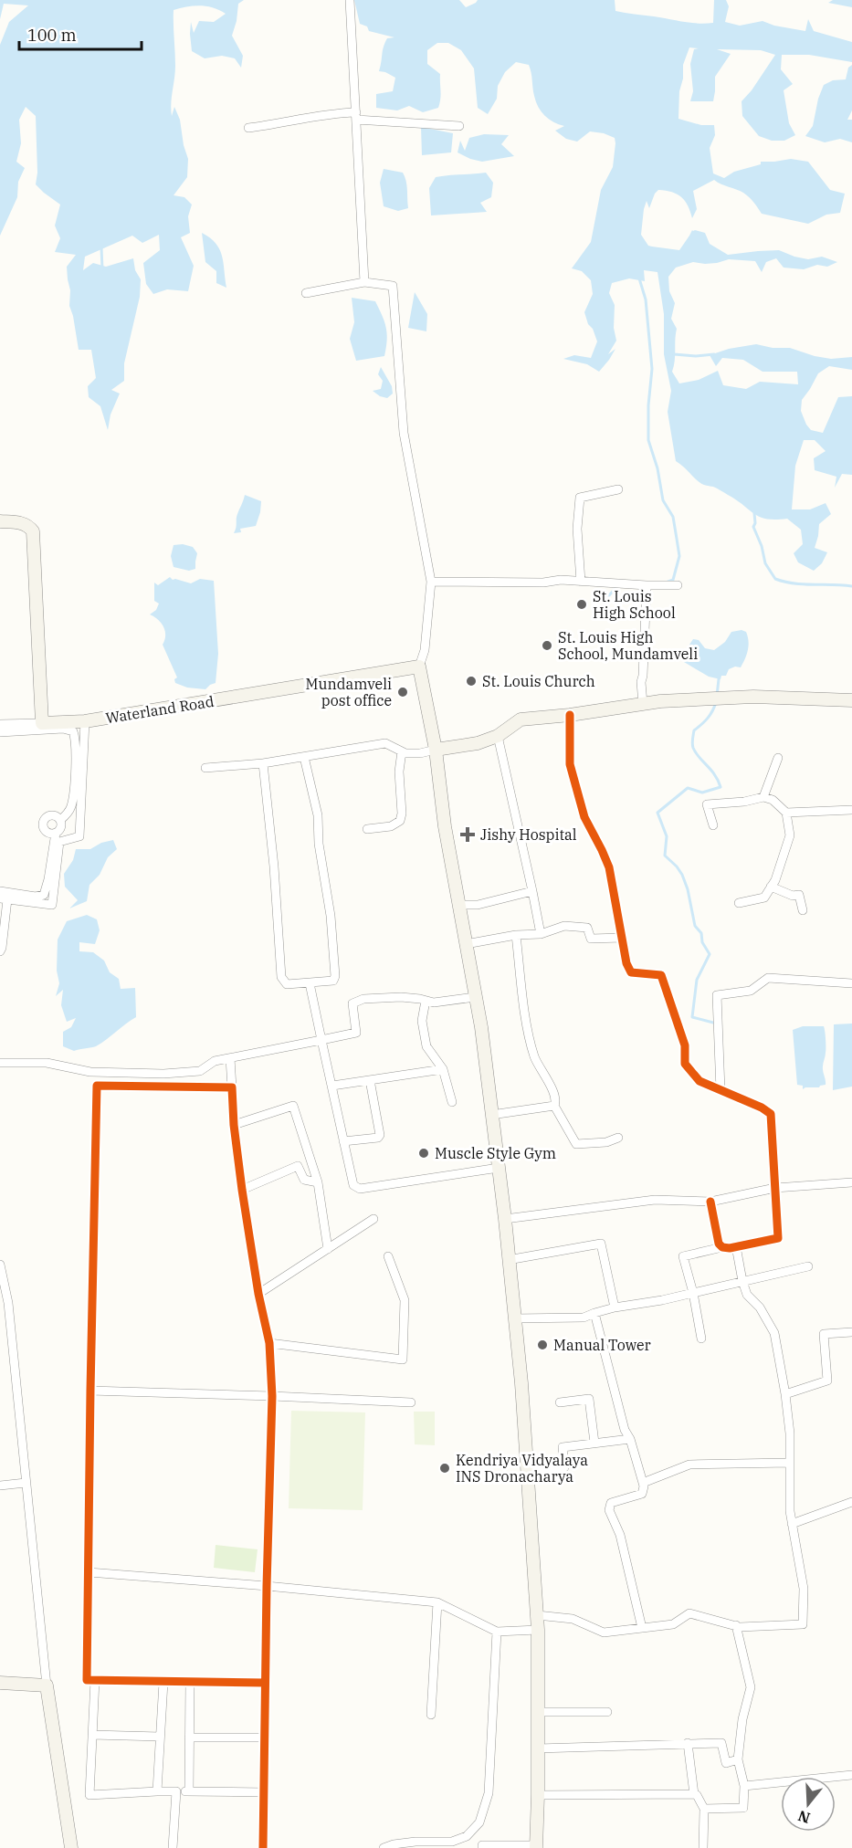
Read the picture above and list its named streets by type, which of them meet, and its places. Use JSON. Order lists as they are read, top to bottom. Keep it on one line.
{"streets":{"main road":["Waterland Road"]},"places":{"other":["St. Louis High School","St. Louis High School, Mundamveli","St. Louis Church","Mundamveli post office","Muscle Style Gym","Manual Tower","Kendriya Vidyalaya INS Dronacharya"],"health":["Jishy Hospital"]},"scale_bar":"100 m","north":"bottom"}
